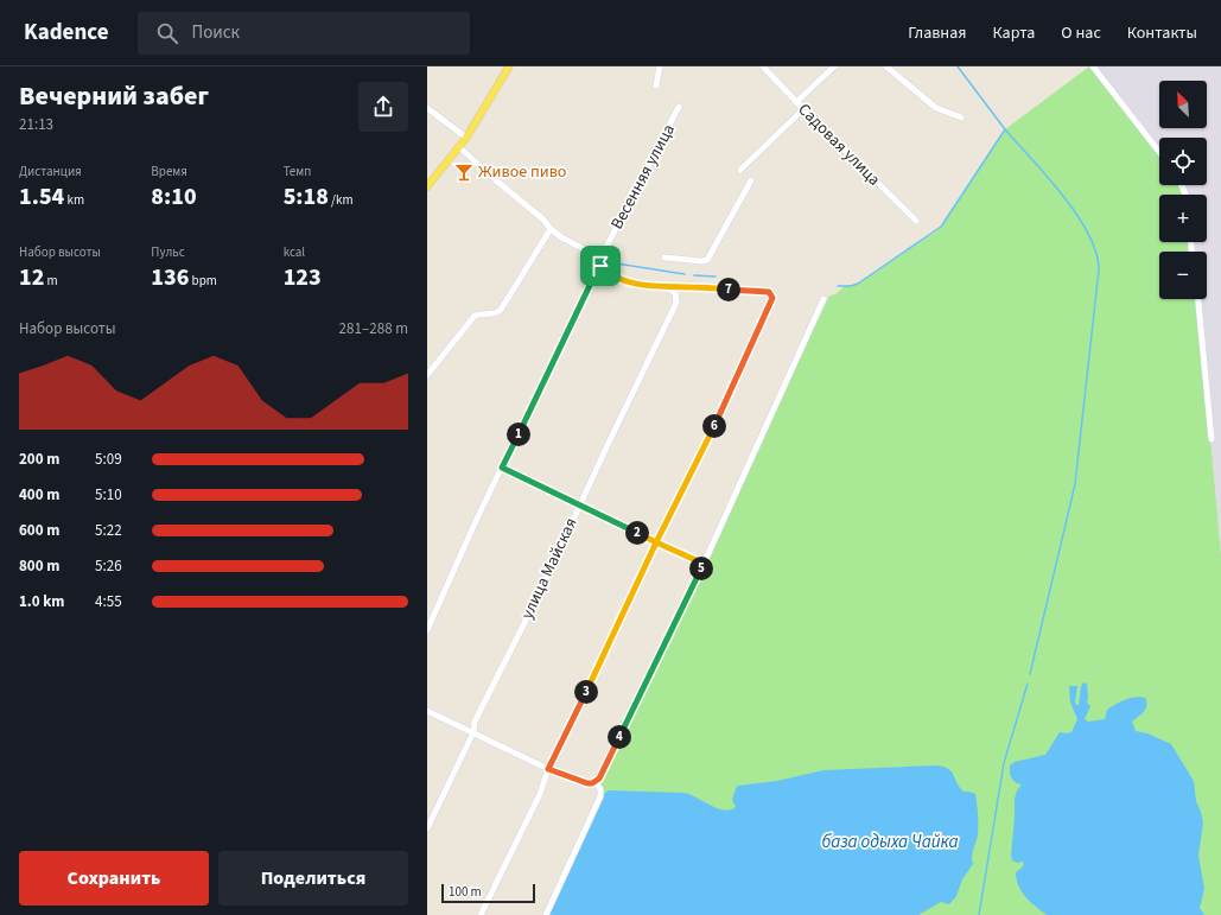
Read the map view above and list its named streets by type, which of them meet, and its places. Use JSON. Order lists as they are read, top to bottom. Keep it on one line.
{"streets":{"street":["Садовая улица","Весенняя улица","улица Майская"]},"water":["база одыха Чайка"],"places":{"bar":["Живое пиво"]},"scale_bar":"100 m","north":"top left","page":{"header":"Kadence","search":"Поиск","nav":["Главная","Карта","О нас","Контакты"],"heading":["Вечерний забег","21:13"],"map_buttons":["+","−"],"stats":[["Дистанция","1.54 km"],["Время","8:10"],["Темп","5:18 /km"],["Набор высоты","12 m"],["Пульс","136 bpm"],["kcal","123"]],"pins":["7","6","1","2","5","3","4"],"chart":["Набор высоты","281–288 m"],"list":[{"name":"200 m","note":"5:09"},{"name":"400 m","note":"5:10"},{"name":"600 m","note":"5:22"},{"name":"800 m","note":"5:26"},{"name":"1.0 km","note":"4:55"}],"buttons":["Сохранить","Поделиться"],"scale":"100 m"}}
